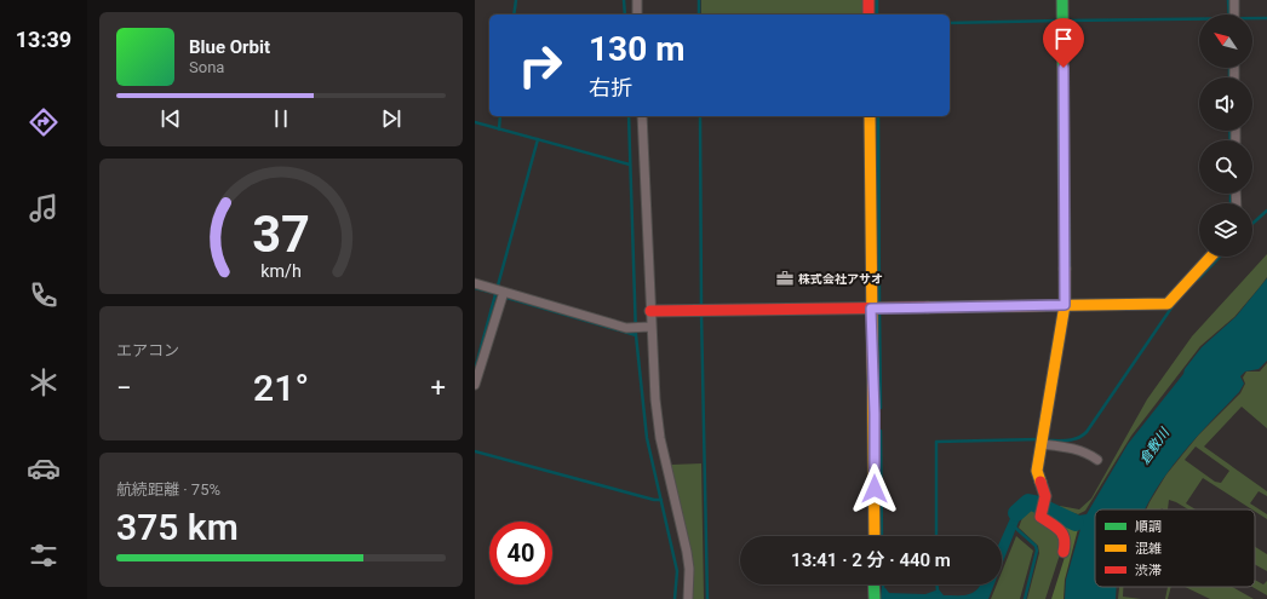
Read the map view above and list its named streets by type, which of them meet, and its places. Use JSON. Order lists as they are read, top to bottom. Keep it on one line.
{"water":["倉敷川"],"places":{"office":["株式会社アサオ"]},"legend":["順調","混雑","渋滞"],"north":"top left","page":{"tabs":"13:39","turn":["130 m","右折"],"song":["Blue Orbit","Sona"],"tile":["エアコン",["航続距離 · 75%","375 km"]],"heat":["−","21°","+"],"limit":"40","trip":"13:41 · 2 分 · 440 m","gauge":["37","km/h"]}}
